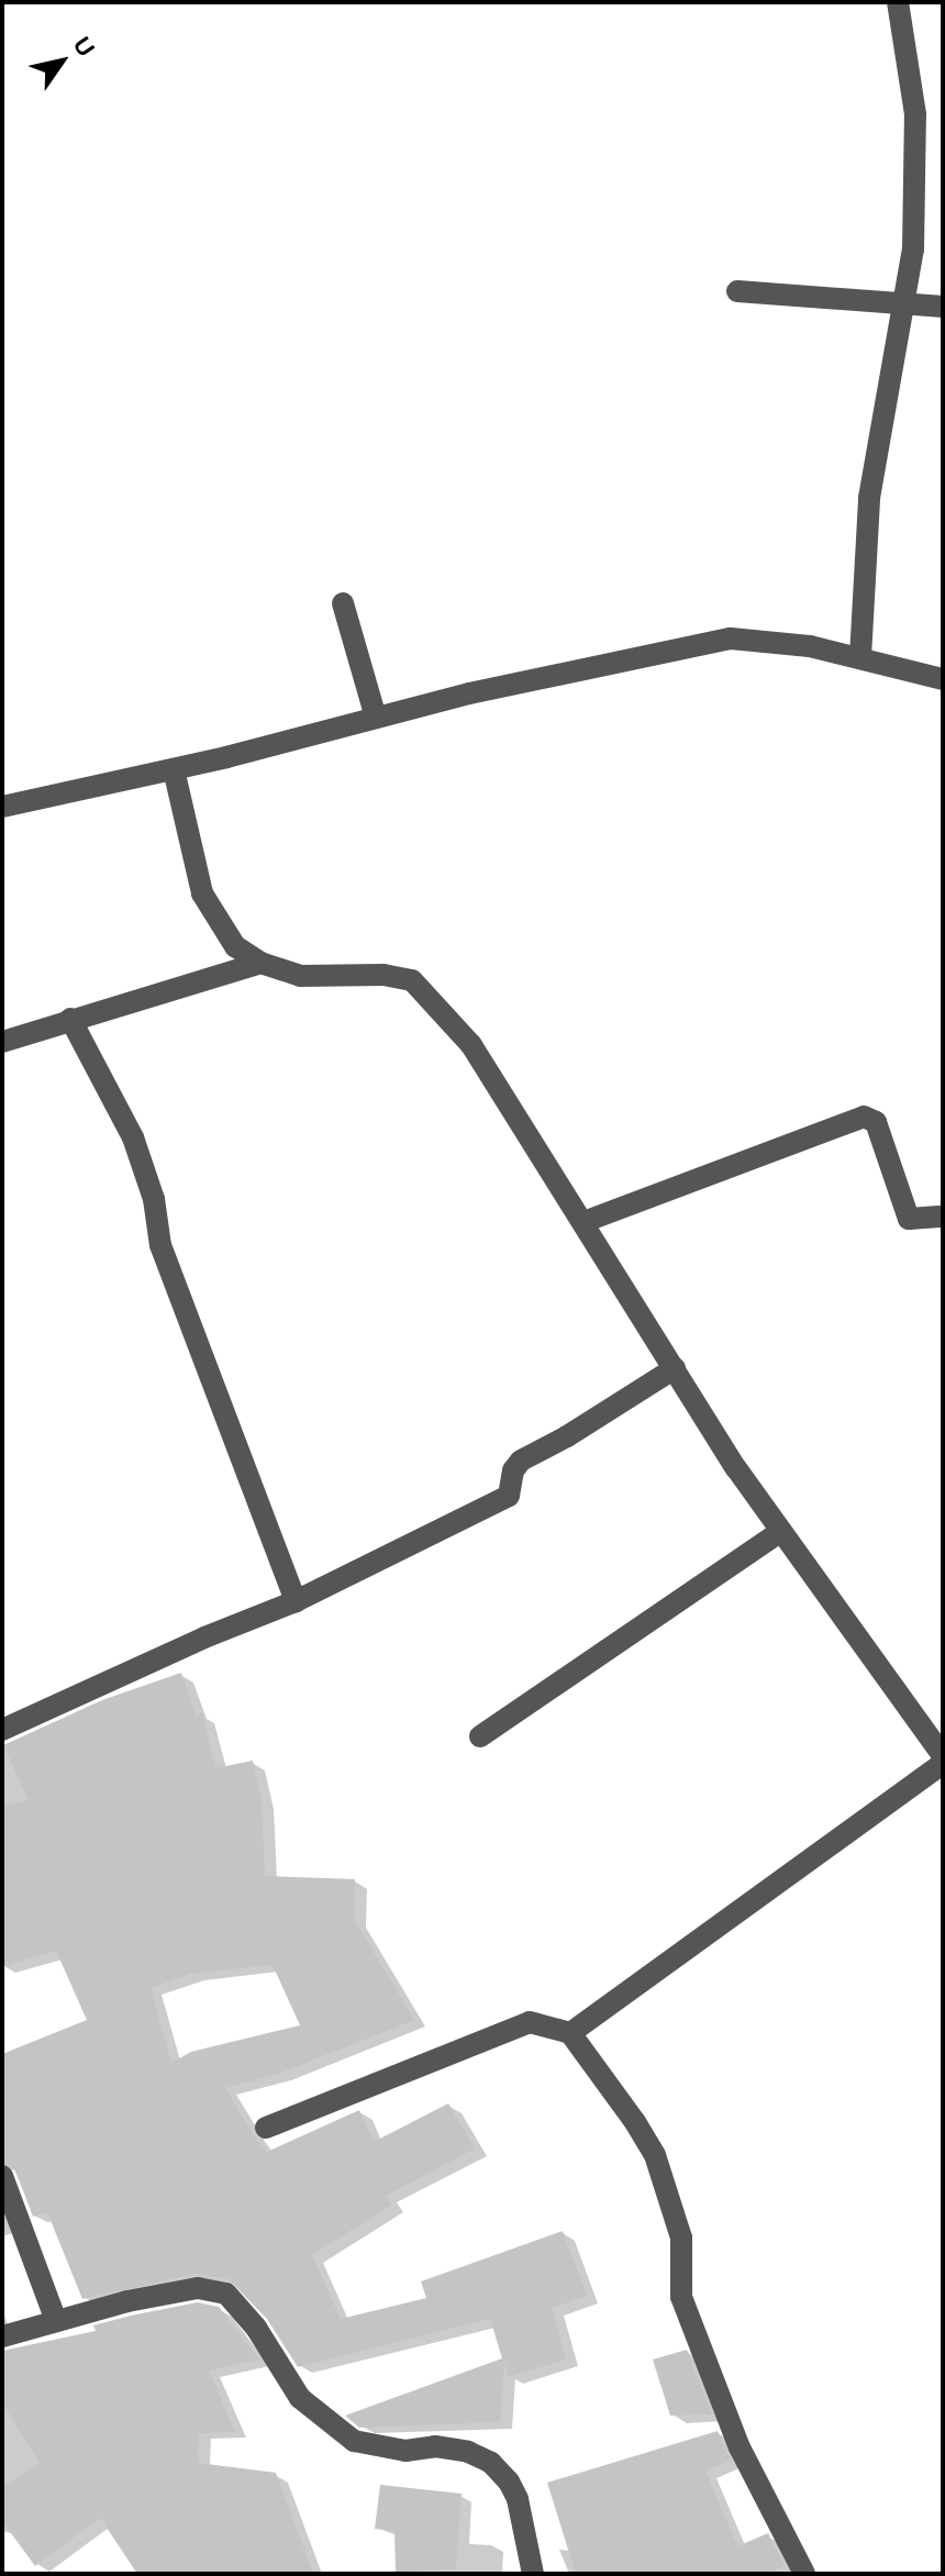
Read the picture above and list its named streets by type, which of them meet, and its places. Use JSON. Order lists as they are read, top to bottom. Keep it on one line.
{"north":"top right"}
